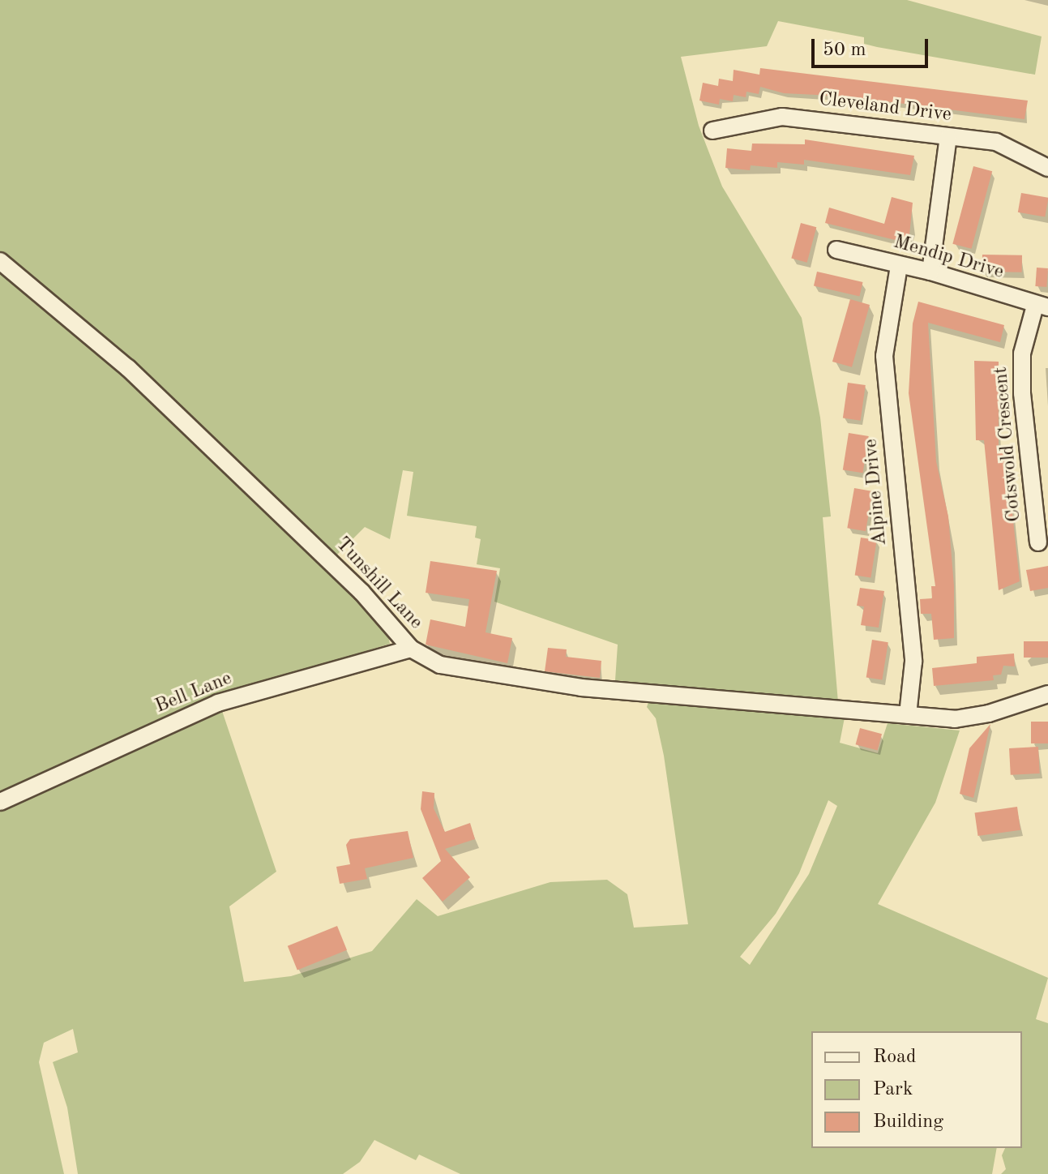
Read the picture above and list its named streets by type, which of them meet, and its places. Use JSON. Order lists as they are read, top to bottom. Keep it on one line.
{"streets":{"street":["Cleveland Drive","Mendip Drive","Cotswold Crescent","Alpine Drive","Tunshill Lane","Bell Lane"]},"crossings":[["Mendip Drive","Cotswold Crescent"],["Mendip Drive","Alpine Drive"],["Alpine Drive","Tunshill Lane"],["Tunshill Lane","Bell Lane"]],"legend":["Road","Park","Building"],"scale_bar":"50 m"}
